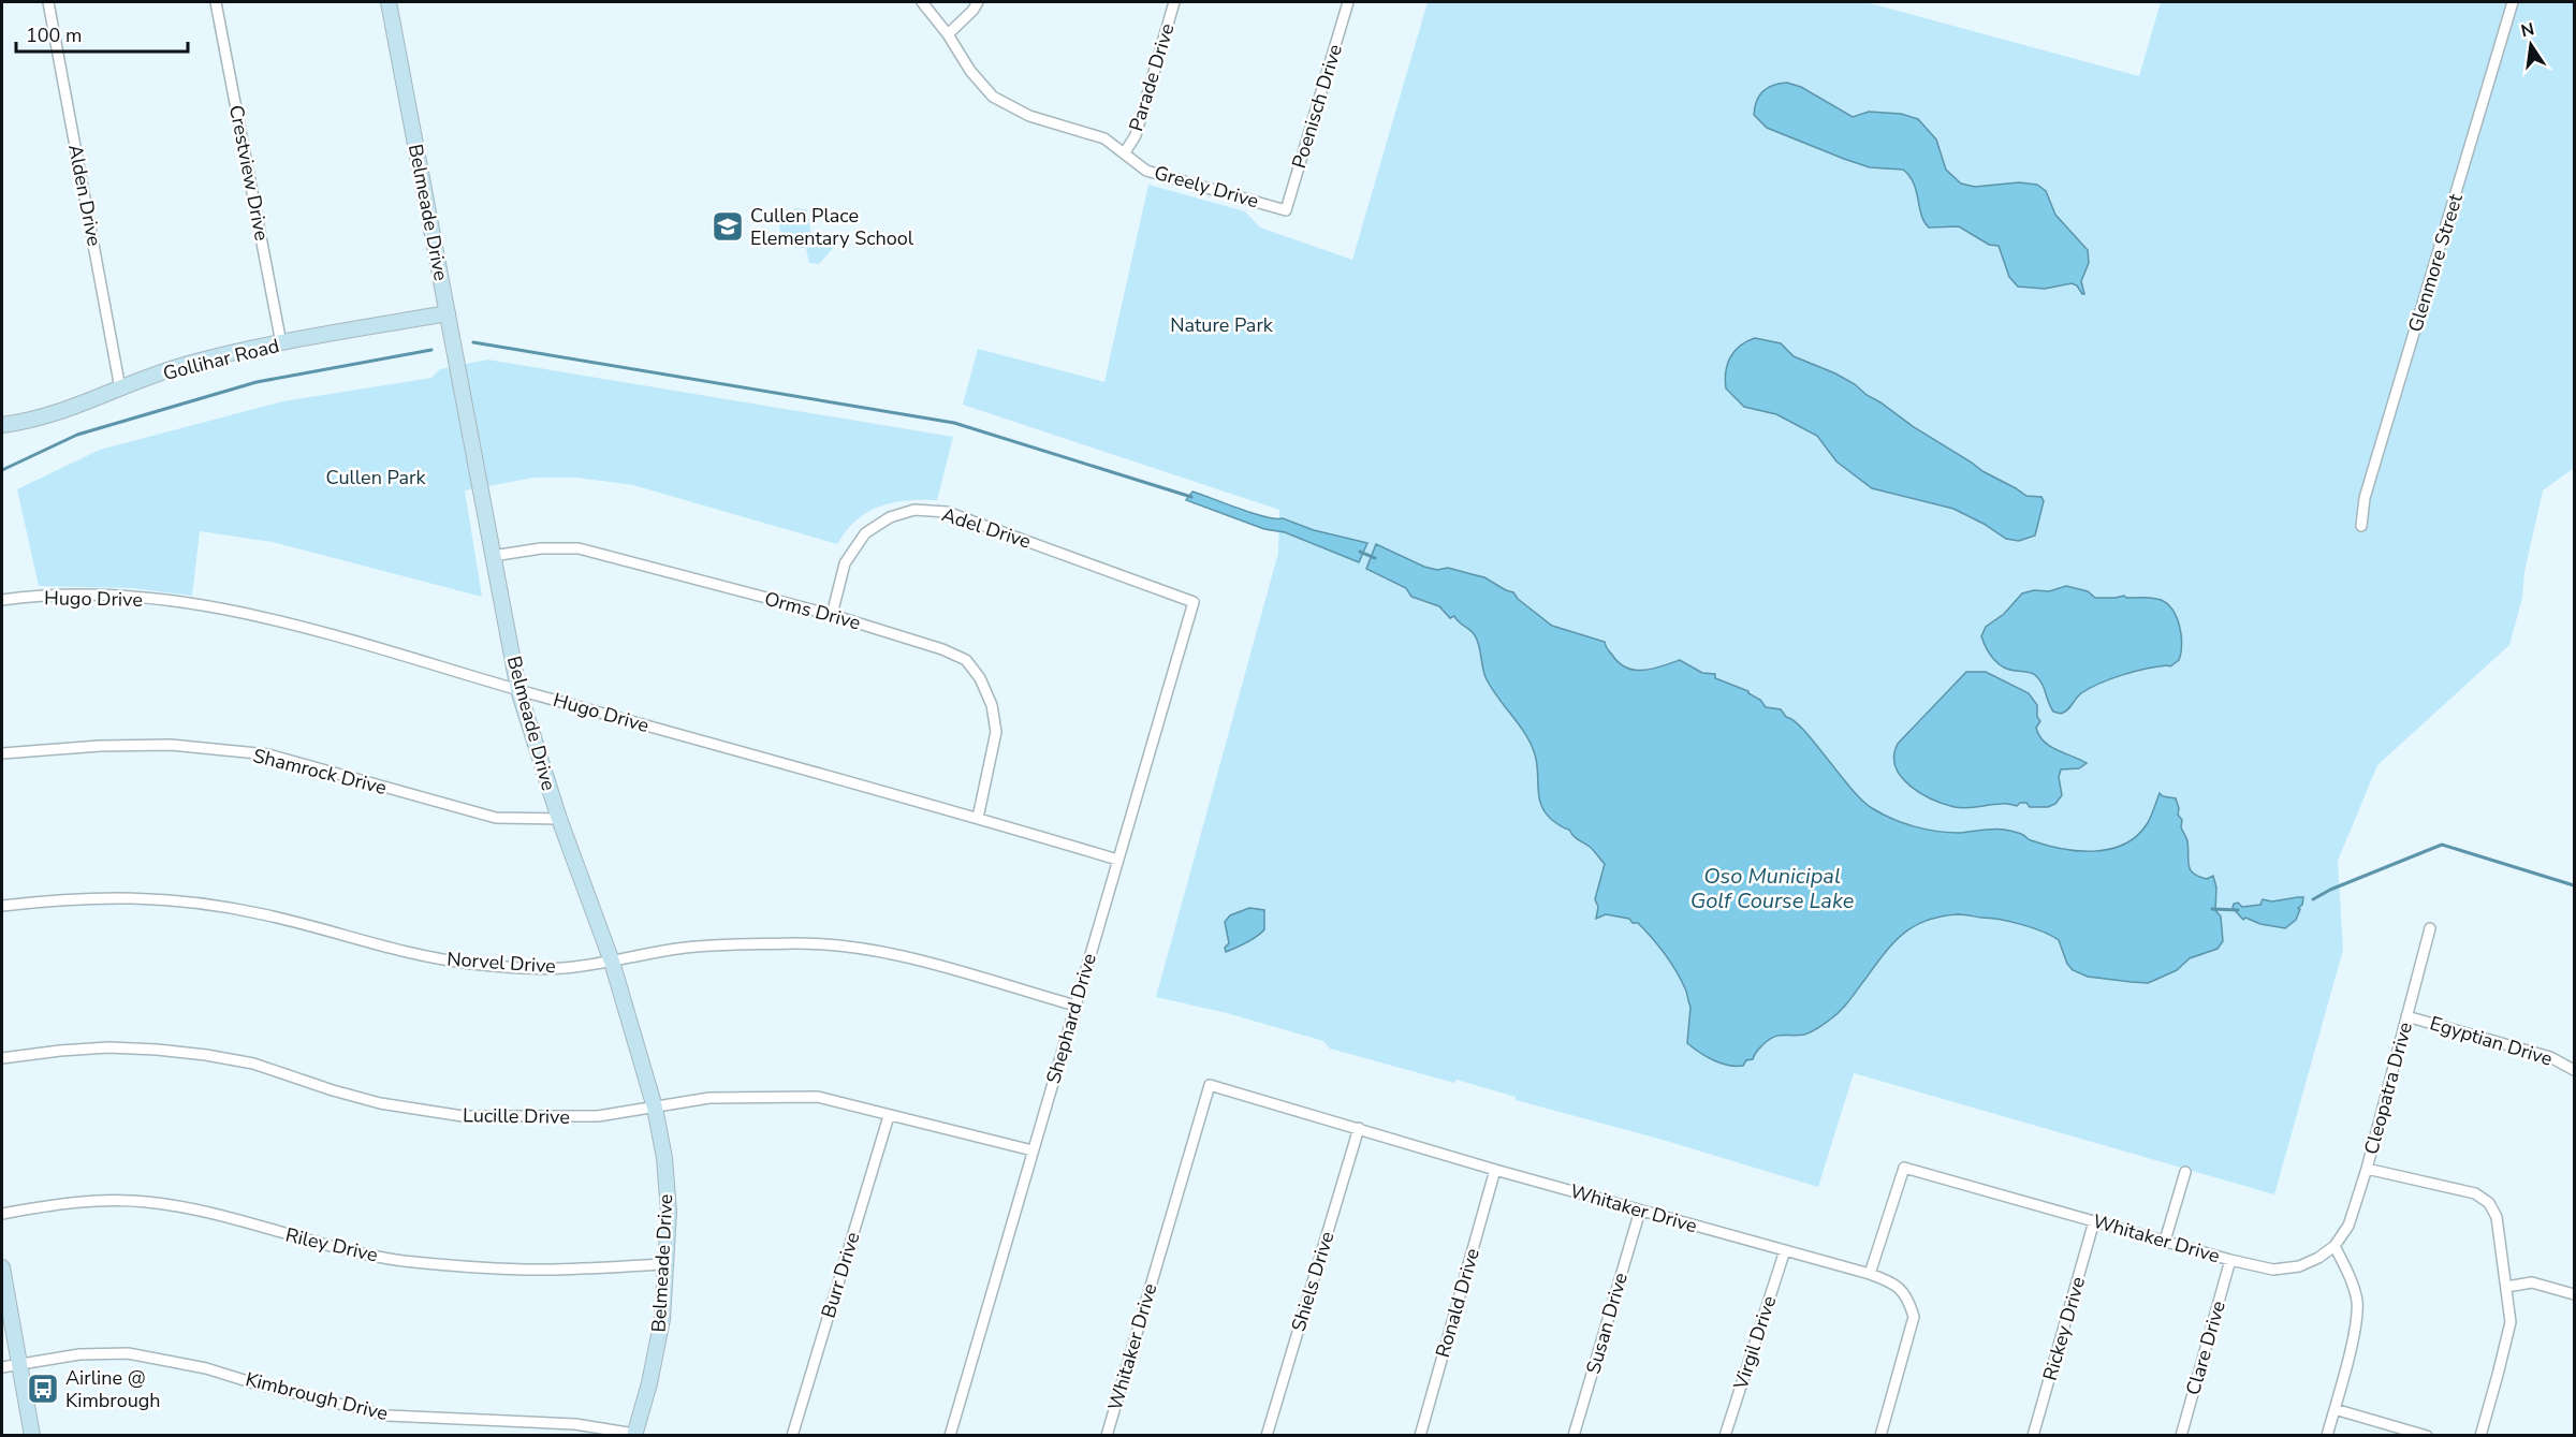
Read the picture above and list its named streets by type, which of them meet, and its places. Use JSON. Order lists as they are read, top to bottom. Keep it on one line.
{"streets":{"street":["Parade Drive","Poenisch Drive","Crestview Drive","Greely Drive","Alden Drive","Belmeade Drive","Glenmore Street","Gollihar Road","Adel Drive","Hugo Drive","Orms Drive","Shamrock Drive","Norvel Drive","Shephard Drive","Egyptian Drive","Cleopatra Drive","Lucille Drive","Whitaker Drive","Riley Drive","Burr Drive","Shiels Drive","Ronald Drive","Susan Drive","Rickey Drive","Virgil Drive","Clare Drive","Kimbrough Drive"]},"crossings":[["Parade Drive","Greely Drive"],["Poenisch Drive","Greely Drive"],["Crestview Drive","Gollihar Road"],["Alden Drive","Gollihar Road"],["Belmeade Drive","Gollihar Road"],["Belmeade Drive","Hugo Drive"],["Belmeade Drive","Orms Drive"],["Belmeade Drive","Shamrock Drive"],["Belmeade Drive","Norvel Drive"],["Belmeade Drive","Lucille Drive"],["Belmeade Drive","Riley Drive"],["Belmeade Drive","Kimbrough Drive"],["Adel Drive","Orms Drive"],["Adel Drive","Shephard Drive"],["Hugo Drive","Orms Drive"],["Hugo Drive","Shephard Drive"],["Norvel Drive","Shephard Drive"],["Shephard Drive","Lucille Drive"],["Egyptian Drive","Cleopatra Drive"],["Cleopatra Drive","Whitaker Drive"],["Lucille Drive","Burr Drive"],["Whitaker Drive","Shiels Drive"],["Whitaker Drive","Ronald Drive"],["Whitaker Drive","Susan Drive"],["Whitaker Drive","Rickey Drive"],["Whitaker Drive","Virgil Drive"],["Whitaker Drive","Clare Drive"]],"water":["Oso Municipal Golf Course Lake"],"parks":["Nature Park","Cullen Park"],"places":{"school or university":["Cullen Place Elementary School"],"bus stop":["Airline @ Kimbrough"]},"scale_bar":"100 m","north":"top"}
